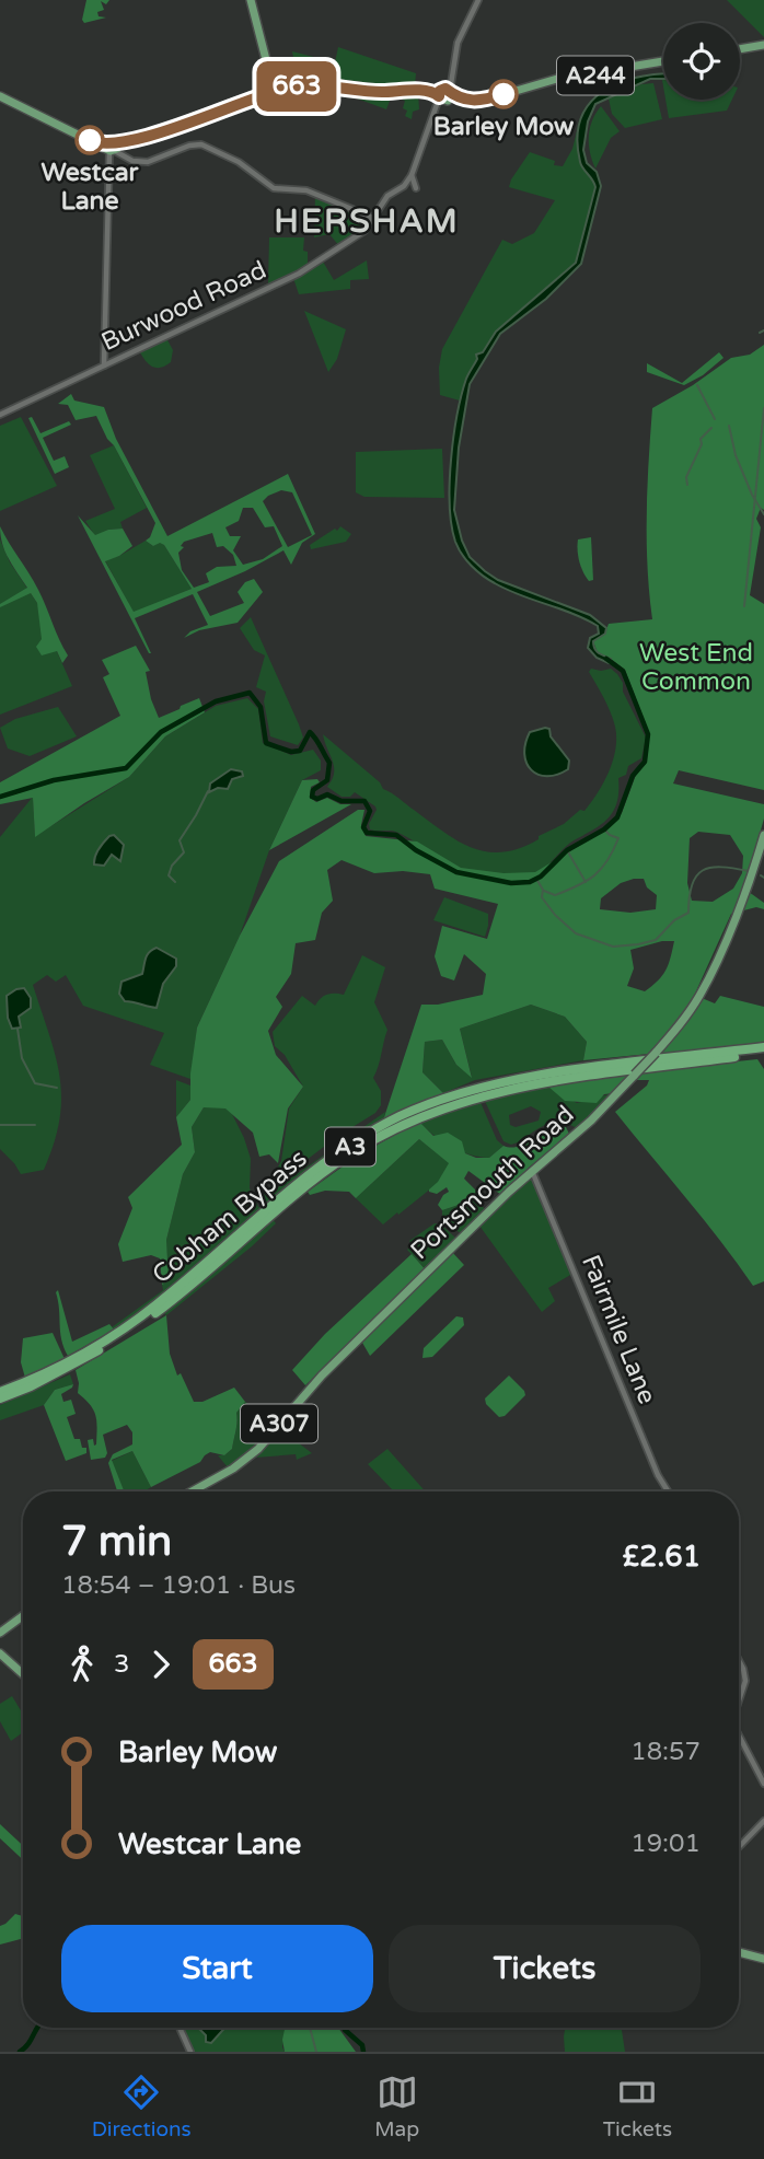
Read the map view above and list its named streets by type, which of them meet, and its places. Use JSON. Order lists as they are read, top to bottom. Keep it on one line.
{"streets":{"highway":["A3","Cobham Bypass"],"main road":["A244","Portsmouth Road","A307"],"street":["Burwood Road","Fairmile Lane"]},"crossings":[["Portsmouth Road","Fairmile Lane"]],"districts":["HERSHAM"],"parks":["West End Common"],"places":["Barley Mow","Westcar Lane"],"lines":["bus line 663"],"page":{"on_map":"663","heading":["7 min","18:54 – 19:01 · Bus","£2.61"],"legs":["3","663"],"list":[{"name":"Barley Mow","value":"18:57"},{"name":"Westcar Lane","value":"19:01"}],"buttons":["Start","Tickets"],"tabs":["Directions","Map","Tickets"]}}
